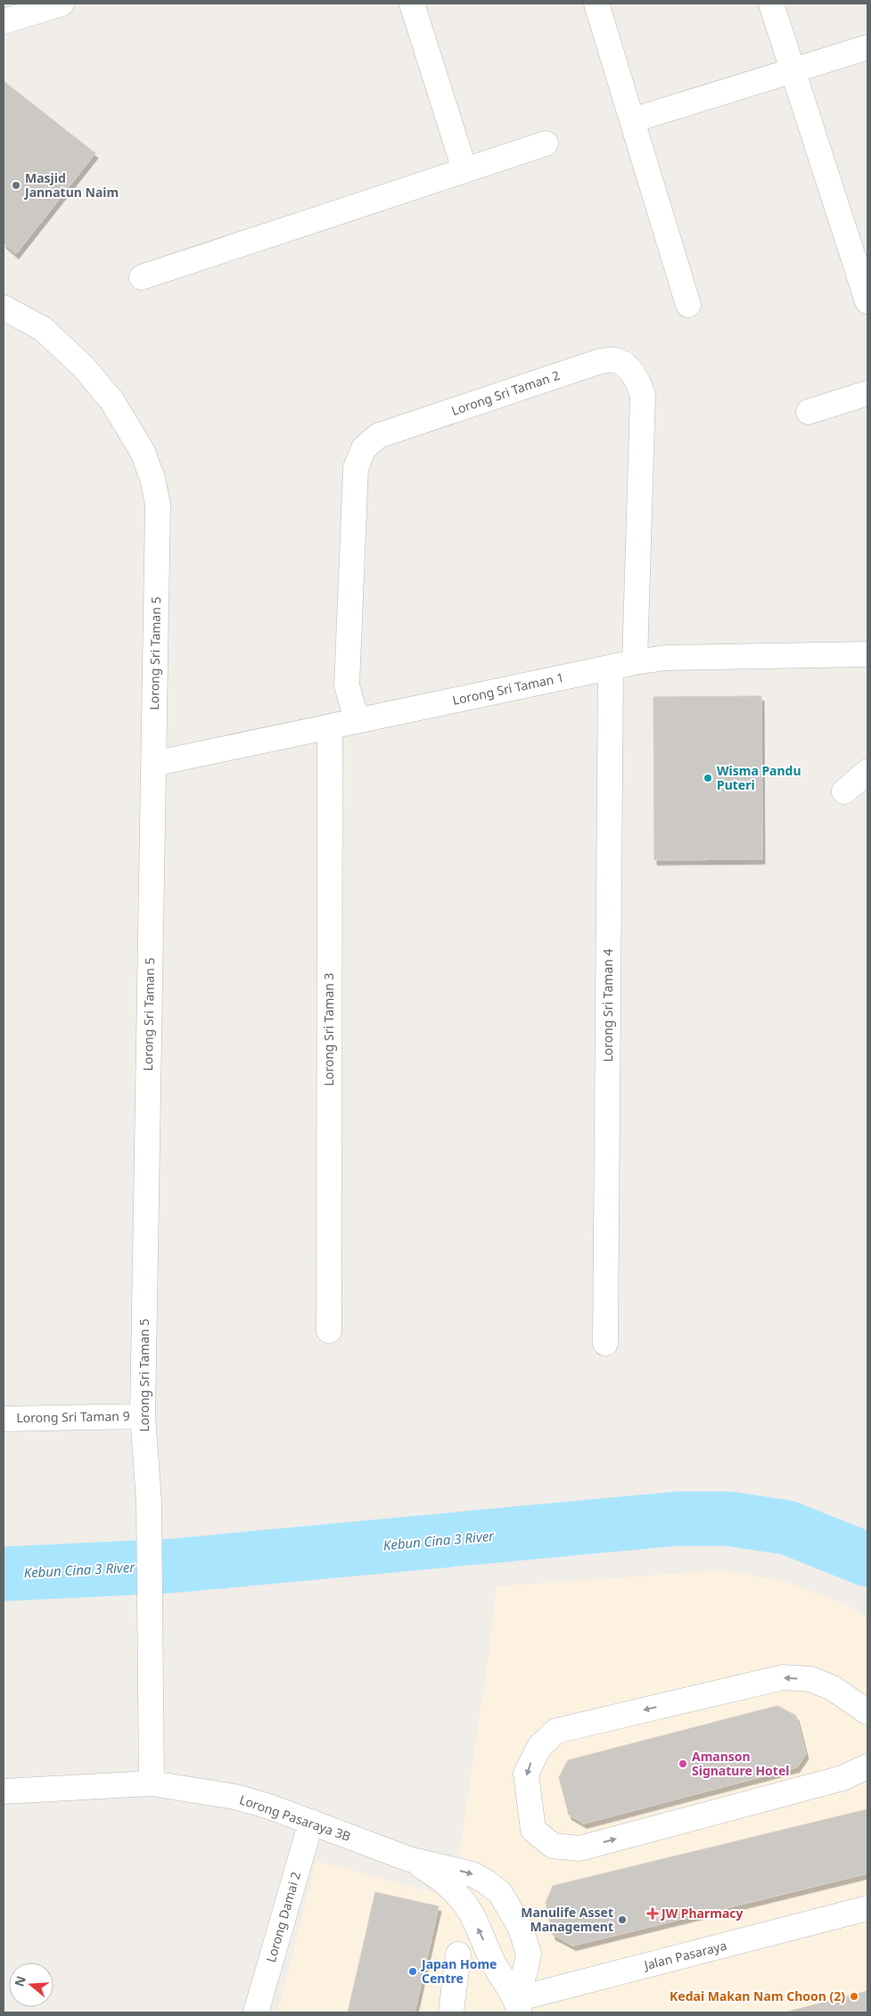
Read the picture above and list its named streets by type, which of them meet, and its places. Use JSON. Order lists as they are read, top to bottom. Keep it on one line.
{"streets":{"street":["Lorong Sri Taman 2","Lorong Sri Taman 5","Lorong Sri Taman 1","Lorong Sri Taman 4","Lorong Sri Taman 3","Lorong Sri Taman 9","Lorong Pasaraya 3B","Lorong Damai 2","Jalan Pasaraya"]},"crossings":[["Lorong Sri Taman 2","Lorong Sri Taman 1"],["Lorong Sri Taman 5","Lorong Sri Taman 1"],["Lorong Sri Taman 5","Lorong Sri Taman 9"],["Lorong Sri Taman 5","Lorong Pasaraya 3B"],["Lorong Sri Taman 1","Lorong Sri Taman 4"],["Lorong Sri Taman 1","Lorong Sri Taman 3"],["Lorong Pasaraya 3B","Lorong Damai 2"],["Lorong Pasaraya 3B","Jalan Pasaraya"]],"water":["Kebun Cina 3 River"],"places":{"other":["Masjid Jannatun Naim","Wisma Pandu Puteri","Amanson Signature Hotel","Manulife Asset Management","Japan Home Centre","Kedai Makan Nam Choon (2)"],"health":["JW Pharmacy"]},"north":"left"}
